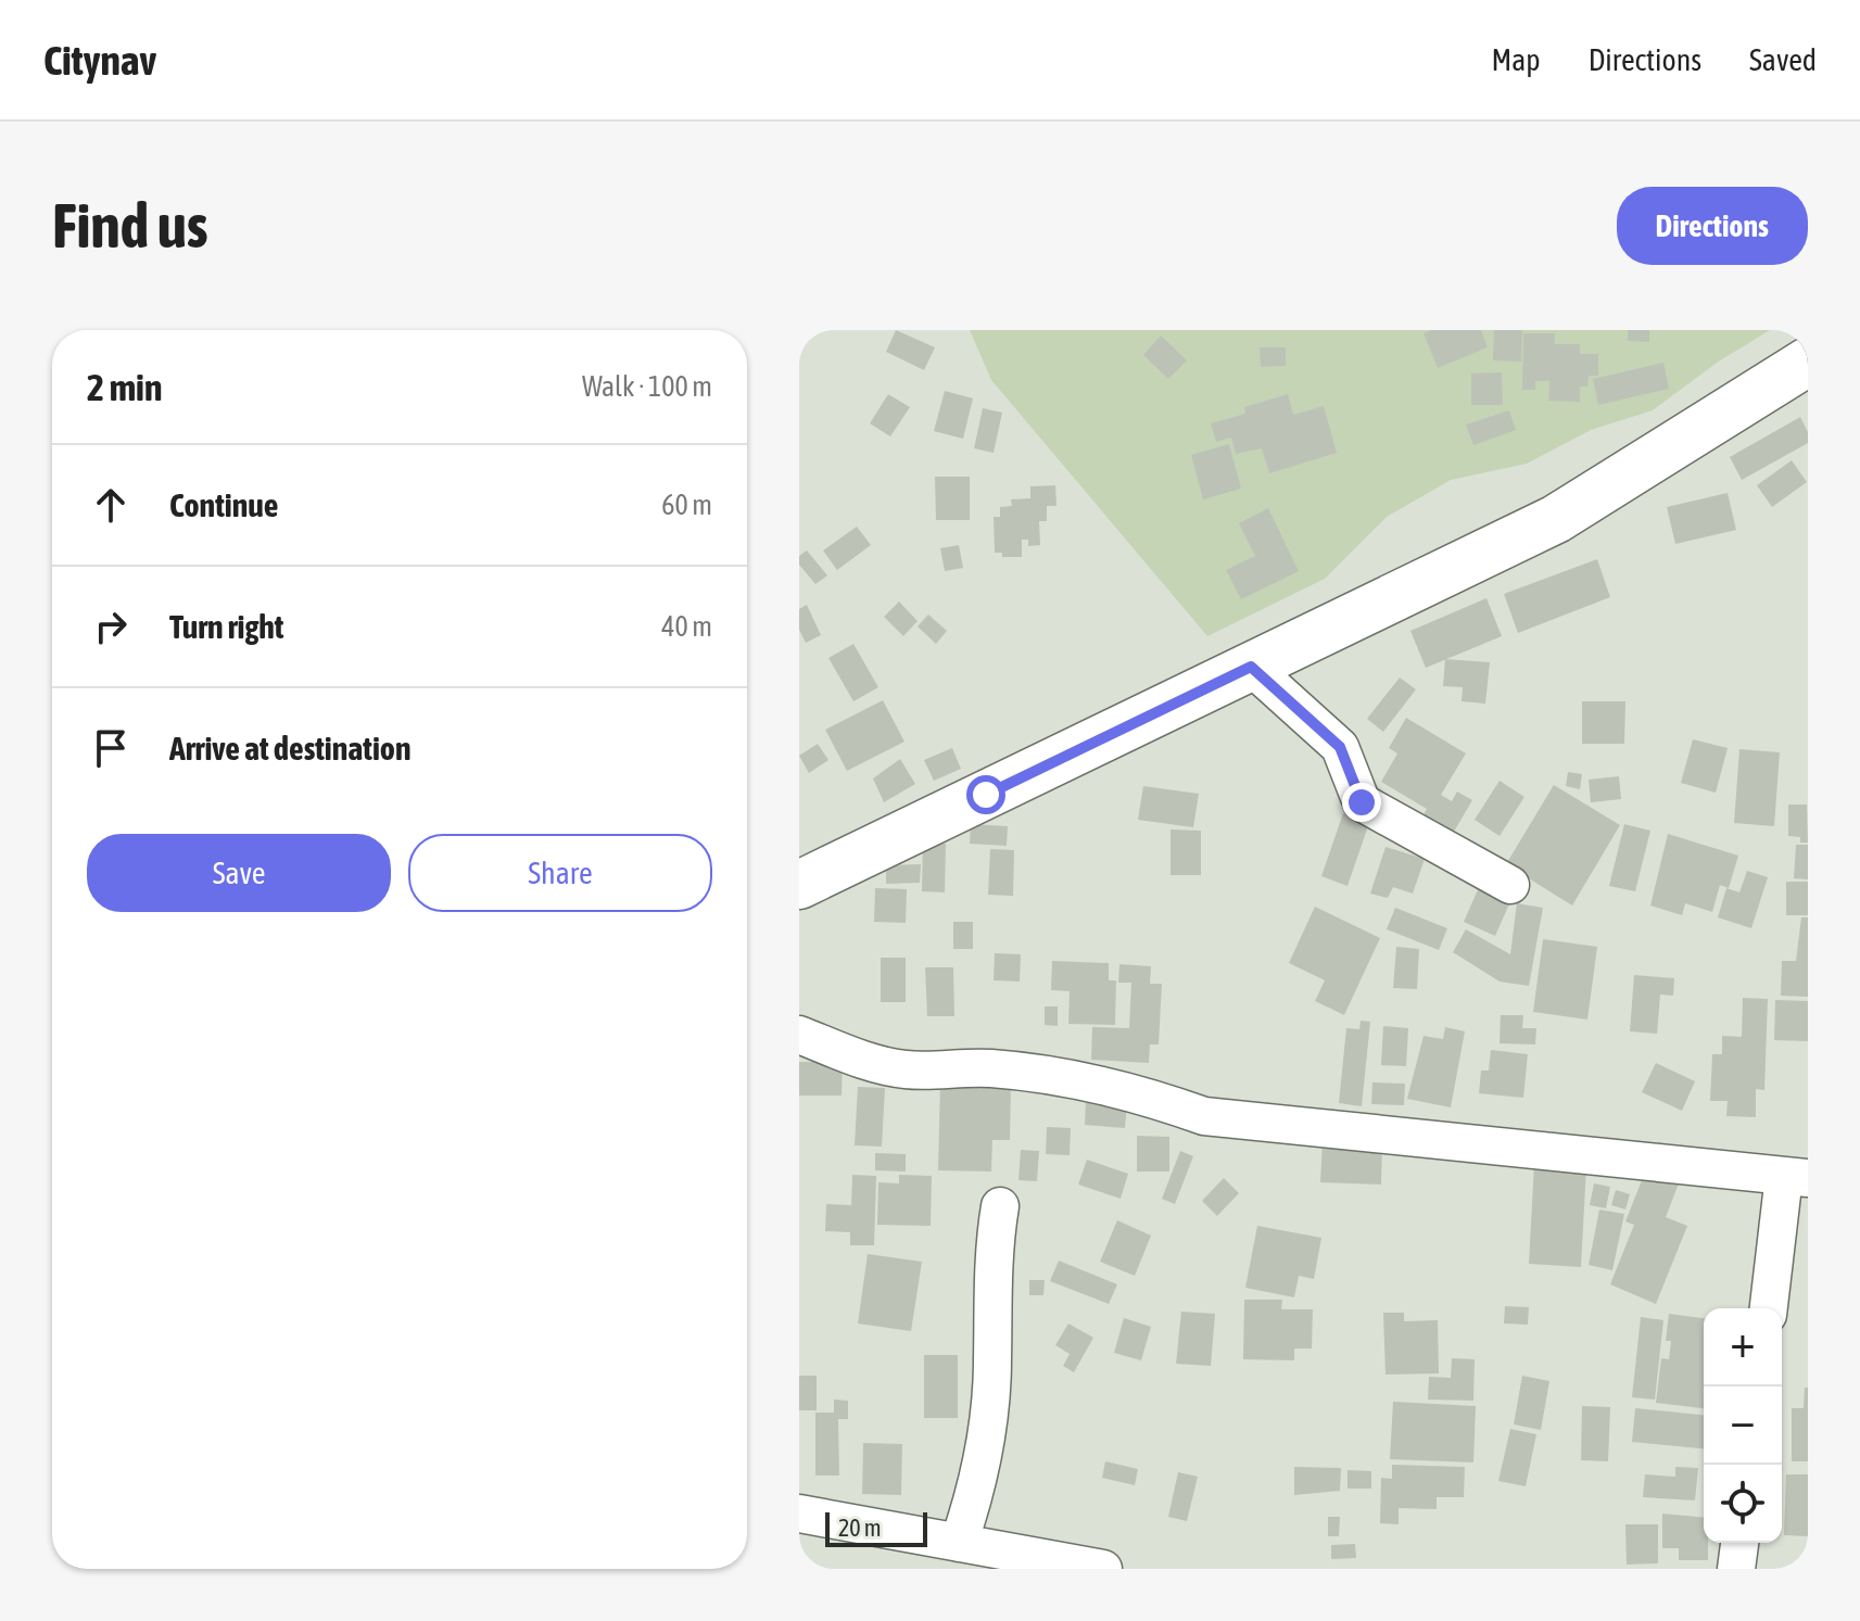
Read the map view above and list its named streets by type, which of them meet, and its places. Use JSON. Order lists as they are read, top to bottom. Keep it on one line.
{"scale_bar":"20 m","page":{"header":"Citynav","nav":["Map","Directions","Saved"],"buttons":["Directions",["Save","Share"]],"title":"Find us","heading":["2 min","Walk · 100 m"],"list":[["Continue","60 m"],["Turn right","40 m"],"Arrive at destination"],"map_buttons":["+","−"],"scale":"20 m"}}
